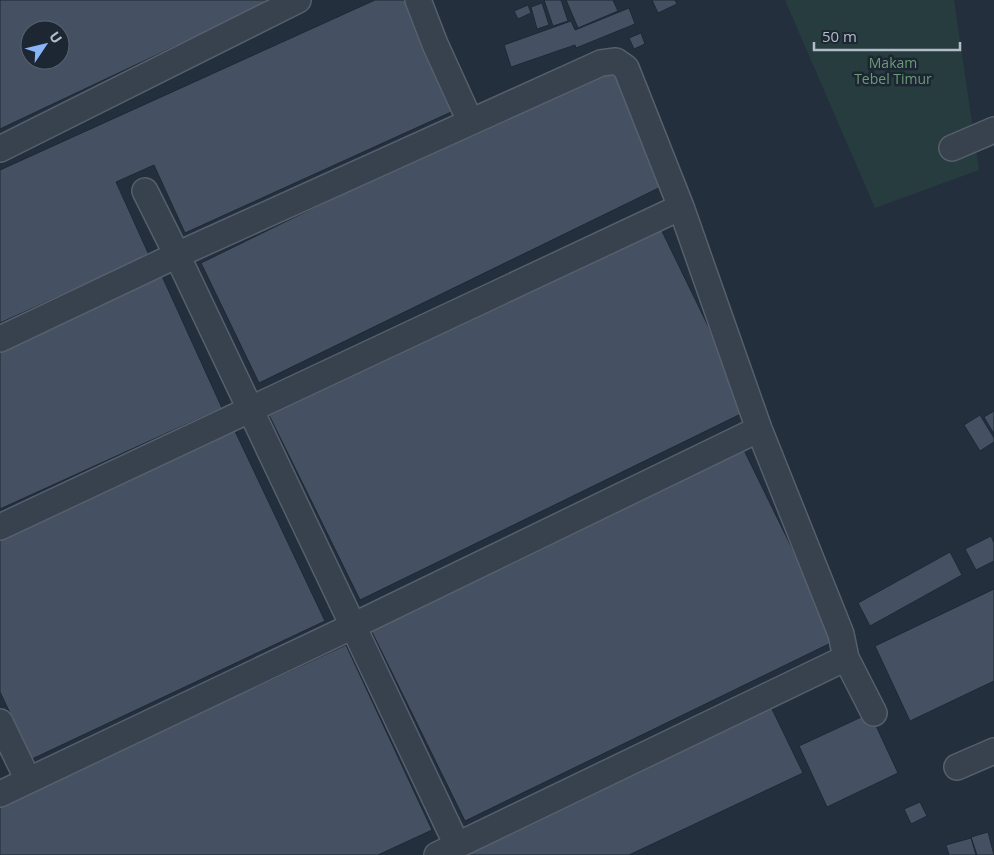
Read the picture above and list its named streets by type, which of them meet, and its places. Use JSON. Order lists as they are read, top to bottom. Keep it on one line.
{"parks":["Makam Tebel Timur"],"scale_bar":"50 m","north":"top right"}
